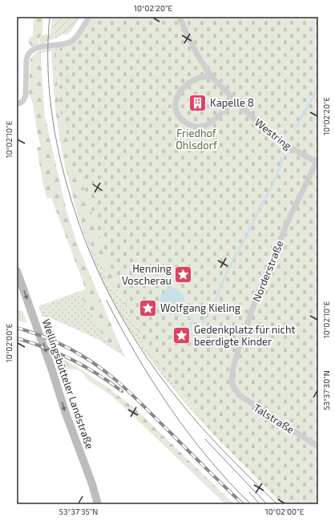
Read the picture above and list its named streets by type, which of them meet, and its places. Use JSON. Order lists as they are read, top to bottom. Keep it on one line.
{"streets":{"main road":["Wellingsbütteler Landstraße"],"street":["Westring","Norderstraße","Talstraße"]},"crossings":[["Westring","Norderstraße"],["Norderstraße","Talstraße"]],"one_way":["Wellingsbütteler Landstraße"],"parks":["Friedhof Ohlsdorf"],"places":{"building":["Kapelle 8"],"place":["Henning Voscherau","Wolfgang Kieling","Gedenkplatz für nicht beerdigte Kinder"]},"coordinates":["10°02'20\"E","10°02'10\"E","10°02'00\"E","53°37'30\"N","53°37'35\"N"]}
